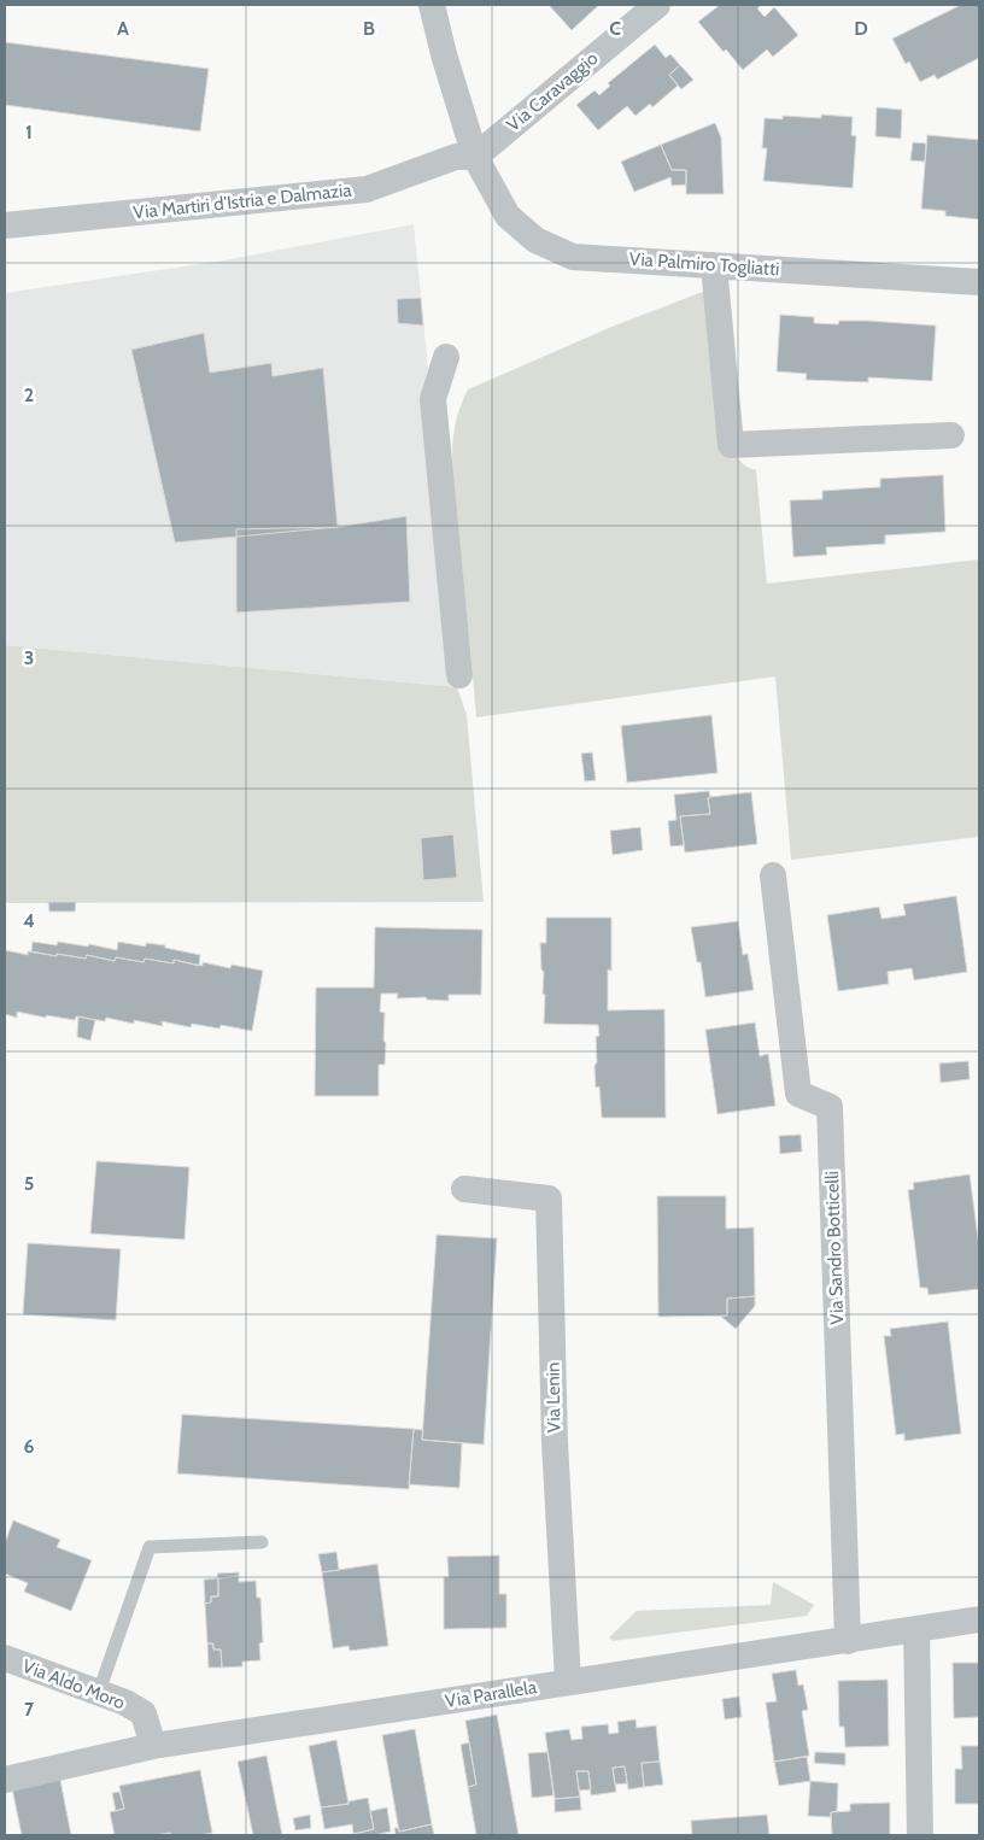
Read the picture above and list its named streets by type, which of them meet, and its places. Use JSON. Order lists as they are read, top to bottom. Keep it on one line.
{"streets":{"street":["Via Caravaggio","Via Martiri d'Istria e Dalmazia","Via Palmiro Togliatti","Via Sandro Botticelli","Via Lenin","Via Aldo Moro","Via Parallela"]},"crossings":[["Via Caravaggio","Via Martiri d'Istria e Dalmazia"],["Via Caravaggio","Via Palmiro Togliatti"],["Via Martiri d'Istria e Dalmazia","Via Palmiro Togliatti"],["Via Sandro Botticelli","Via Parallela"],["Via Lenin","Via Parallela"],["Via Aldo Moro","Via Parallela"]],"grid":{"columns":["A","B","C","D"],"rows":["1","2","3","4","5","6","7"]}}
